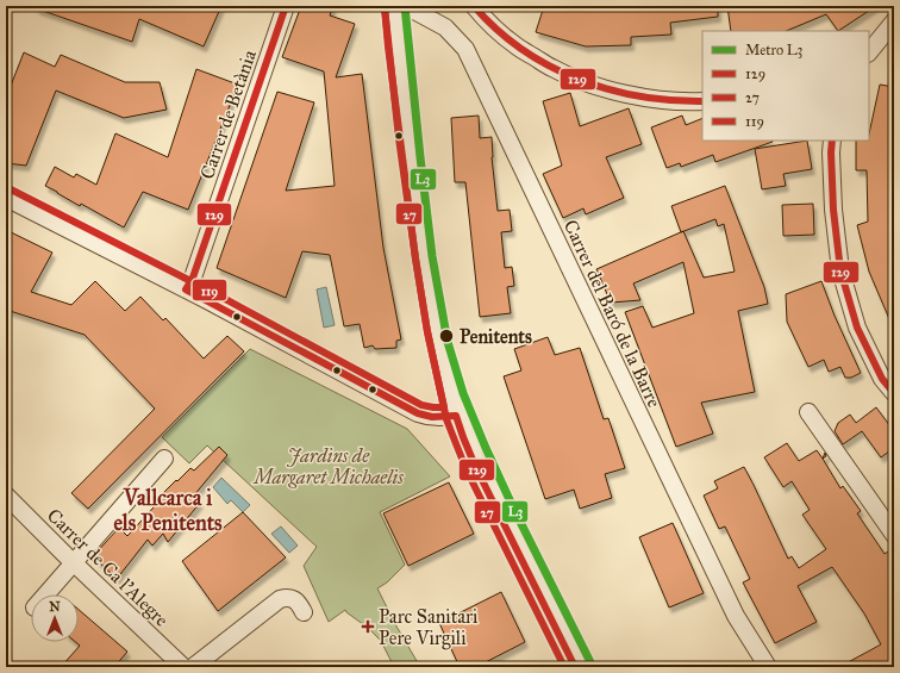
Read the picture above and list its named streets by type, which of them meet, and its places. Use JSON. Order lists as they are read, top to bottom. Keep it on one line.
{"streets":{"street":["Carrer de Betània","Carrer del Baró de la Barre","Carrer de Ca l'Alegre"]},"districts":["Vallcarca i els Penitents"],"parks":["Jardins de Margaret Michaelis"],"places":{"other":["Penitents"],"health":["Parc Sanitari Pere Virgili"]},"lines":["metro line L3","transit line 129","transit line 27","transit line 119"],"legend":["Metro L3","129","27","119"],"north":"top"}
